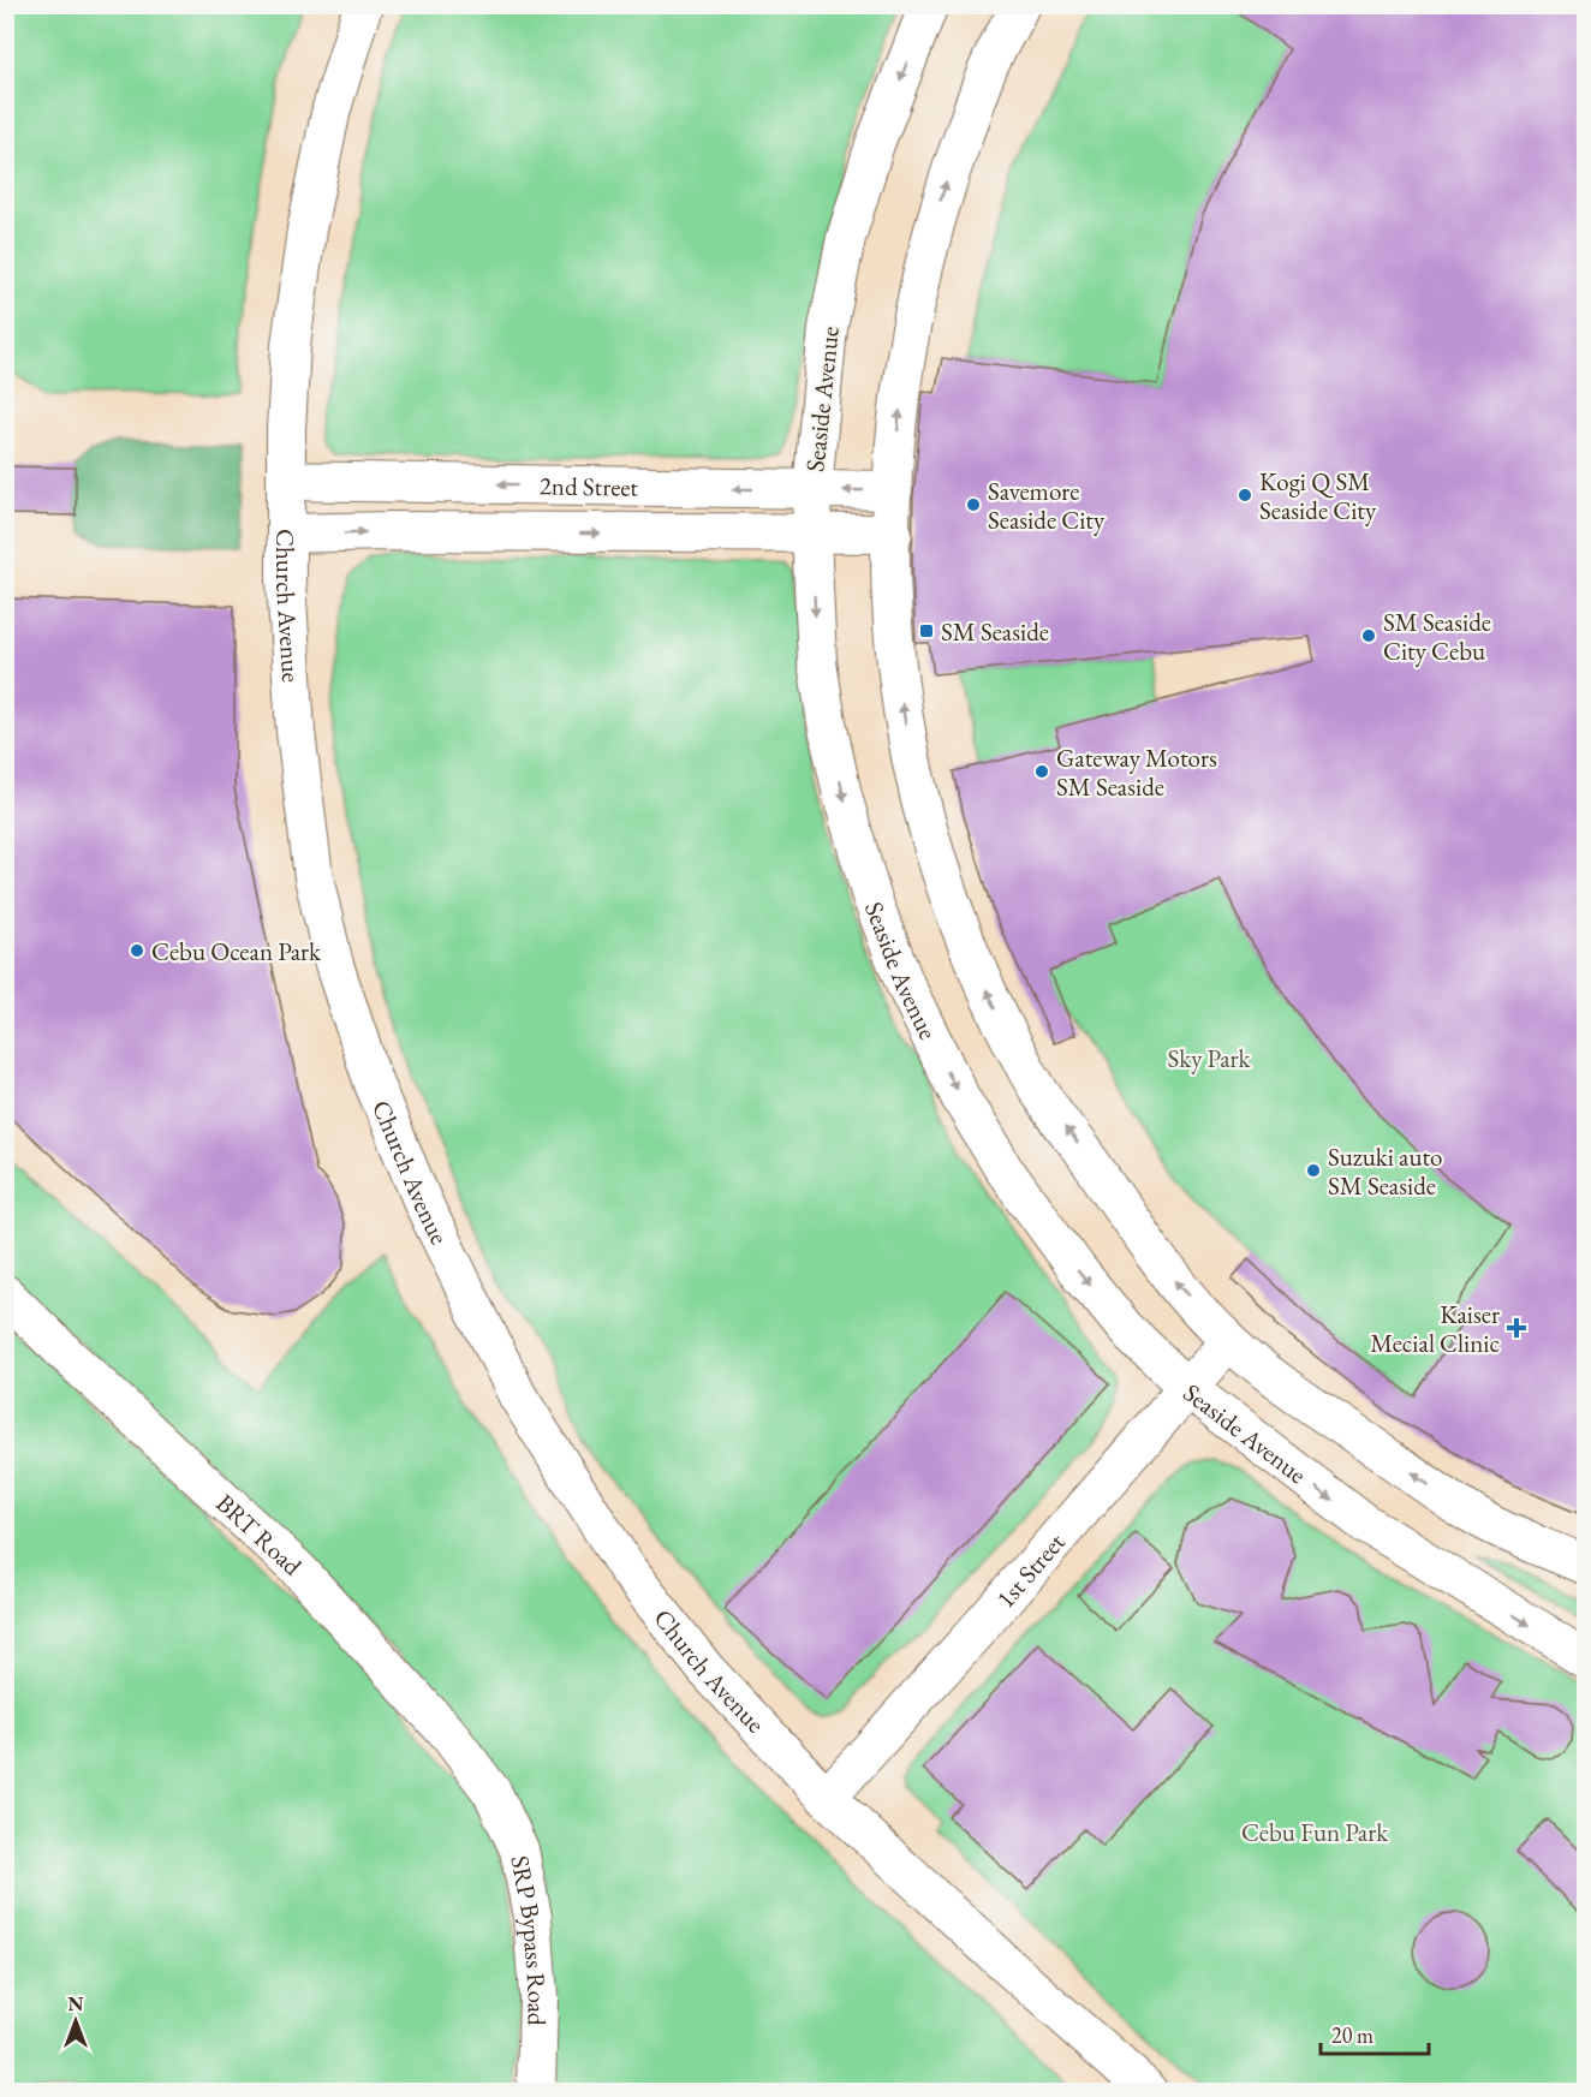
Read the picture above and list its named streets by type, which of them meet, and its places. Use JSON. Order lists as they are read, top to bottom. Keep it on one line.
{"streets":{"street":["Seaside Avenue","2nd Street","Church Avenue","BRT Road","1st Street","SRP Bypass Road"]},"crossings":[["Seaside Avenue","2nd Street"],["Seaside Avenue","1st Street"],["2nd Street","Church Avenue"],["Church Avenue","1st Street"],["BRT Road","SRP Bypass Road"]],"parks":["Sky Park","Cebu Fun Park"],"places":{"other":["Kogi Q SM Seaside City","Savemore Seaside City","SM Seaside City Cebu","Gateway Motors SM Seaside","Cebu Ocean Park","Suzuki auto SM Seaside"],"transit":["SM Seaside"],"health":["Kaiser Mecial Clinic"]},"scale_bar":"20 m","north":"top"}
